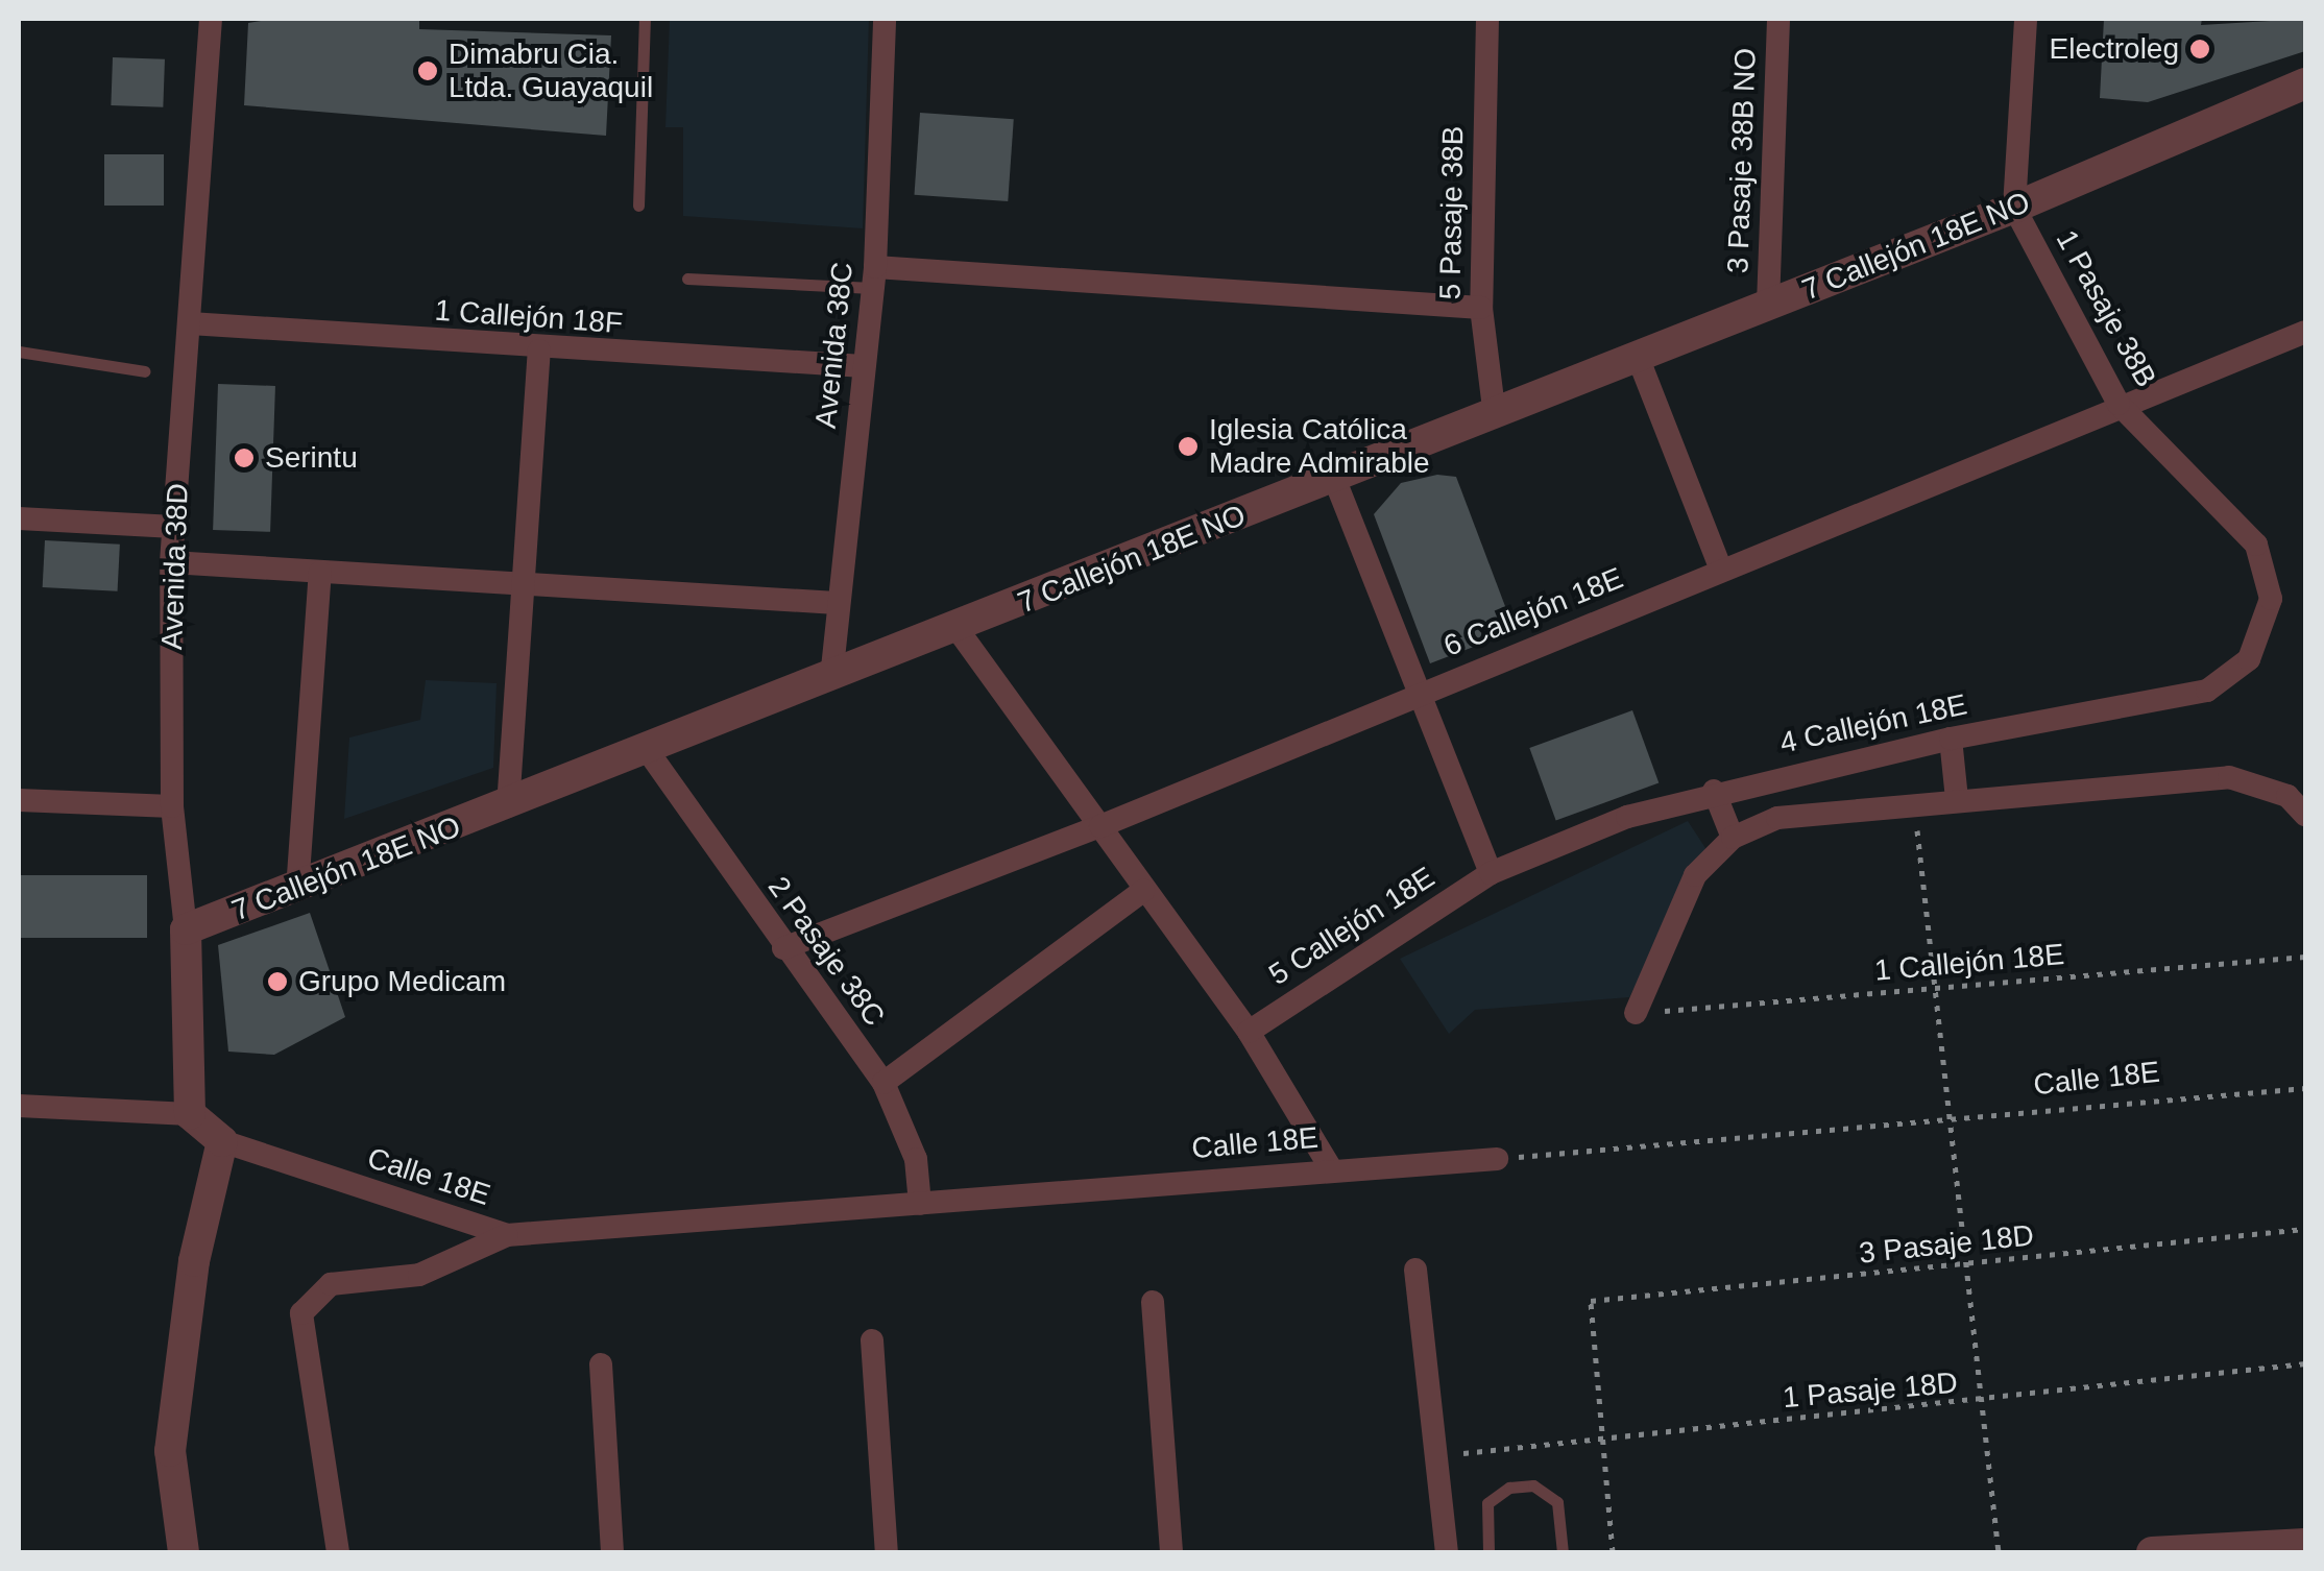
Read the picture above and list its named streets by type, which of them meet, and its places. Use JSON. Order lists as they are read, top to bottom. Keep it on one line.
{"streets":{"street":["3 Pasaje 38B NO","5 Pasaje 38B","7 Callejón 18E NO","1 Pasaje 38B","1 Callejón 18F","Avenida 38C","Avenida 38D","6 Callejón 18E","4 Callejón 18E","5 Callejón 18E","2 Pasaje 38C","Calle 18E"],"path":["1 Callejón 18E","3 Pasaje 18D","1 Pasaje 18D"]},"crossings":[["3 Pasaje 38B NO","7 Callejón 18E NO"],["5 Pasaje 38B","7 Callejón 18E NO"],["7 Callejón 18E NO","1 Pasaje 38B"],["7 Callejón 18E NO","Avenida 38C"],["7 Callejón 18E NO","Avenida 38D"],["7 Callejón 18E NO","2 Pasaje 38C"],["1 Pasaje 38B","6 Callejón 18E"],["1 Pasaje 38B","4 Callejón 18E"],["1 Callejón 18F","Avenida 38C"],["1 Callejón 18F","Avenida 38D"],["6 Callejón 18E","2 Pasaje 38C"],["4 Callejón 18E","5 Callejón 18E"],["2 Pasaje 38C","Calle 18E"],["3 Pasaje 18D","1 Pasaje 18D"]],"places":["Electroleg","Dimabru Cia. Ltda. Guayaquil","Iglesia Católica Madre Admirable","Serintu","Grupo Medicam"]}
